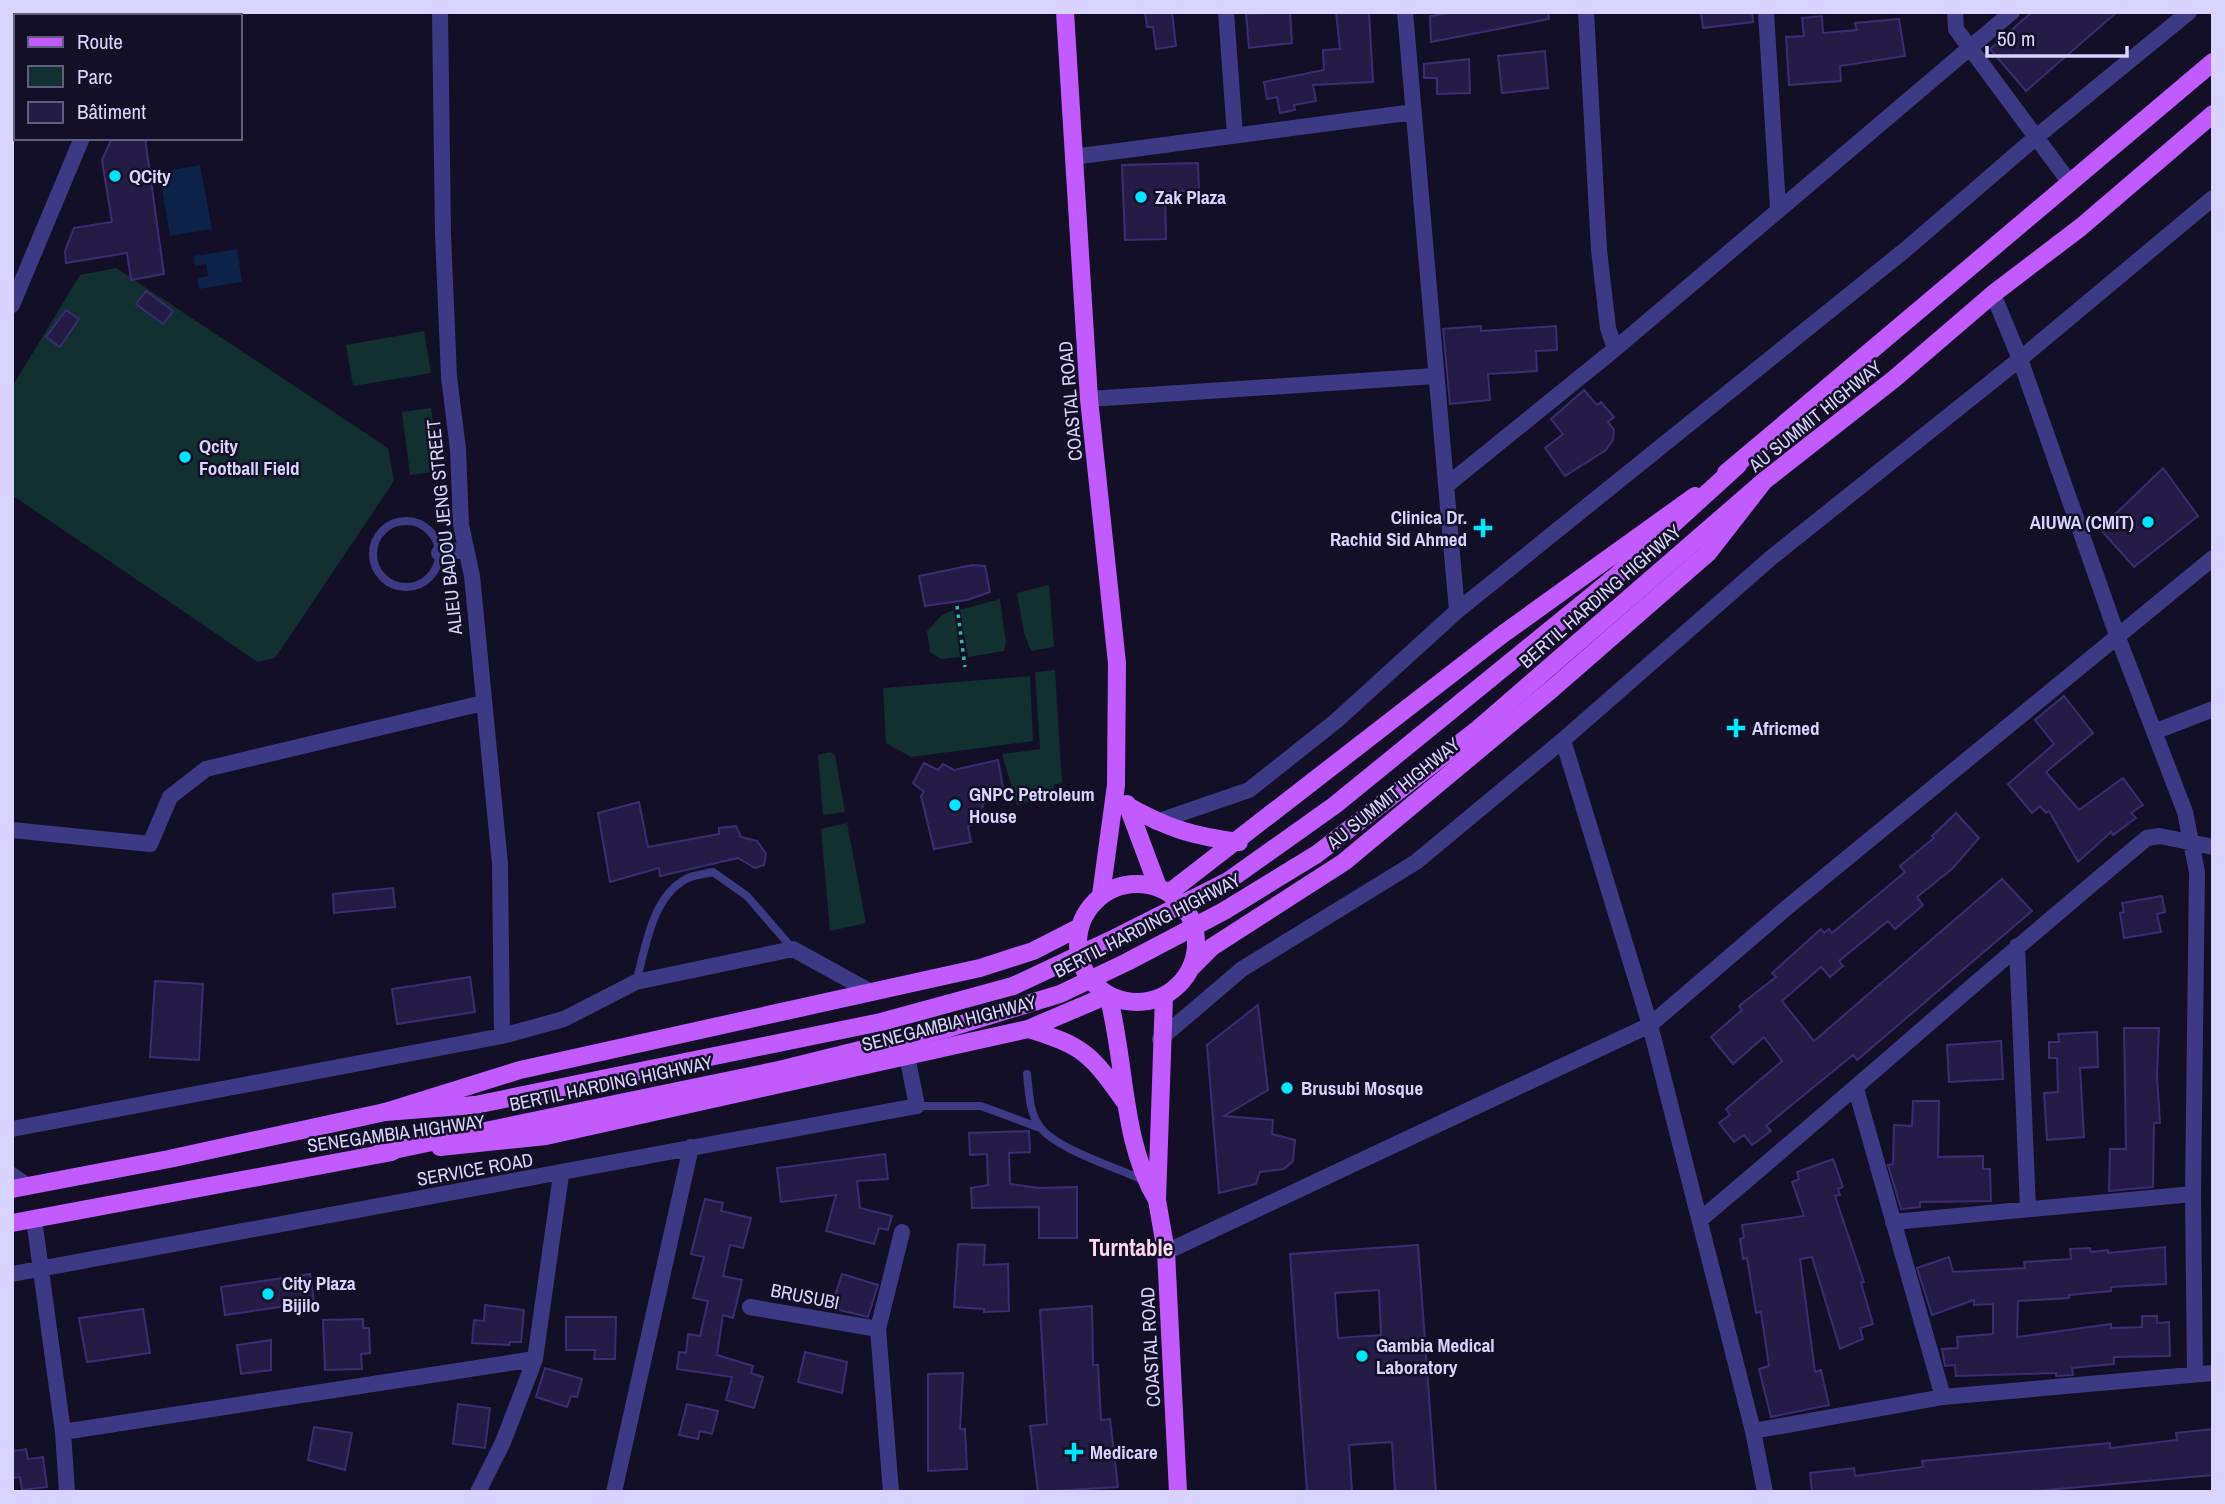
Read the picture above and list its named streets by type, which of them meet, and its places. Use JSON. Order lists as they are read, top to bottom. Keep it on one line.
{"streets":{"main road":["COASTAL ROAD","AU SUMMIT HIGHWAY","BERTIL HARDING HIGHWAY","SENEGAMBIA HIGHWAY"],"street":["ALIEU BADOU JENG STREET","SERVICE ROAD","BRUSUBI"]},"crossings":[["COASTAL ROAD","AU SUMMIT HIGHWAY"],["COASTAL ROAD","SENEGAMBIA HIGHWAY"],["AU SUMMIT HIGHWAY","BERTIL HARDING HIGHWAY"],["AU SUMMIT HIGHWAY","SENEGAMBIA HIGHWAY"],["BERTIL HARDING HIGHWAY","SENEGAMBIA HIGHWAY"]],"districts":["Turntable"],"places":{"other":["QCity","Zak Plaza","Qcity Football Field","AIUWA (CMIT)","GNPC Petroleum House","Brusubi Mosque","City Plaza Bijilo","Gambia Medical Laboratory"],"health":["Clinica Dr. Rachid Sid Ahmed","Africmed","Medicare"]},"legend":["Route","Parc","Bâtiment"],"scale_bar":"50 m"}
